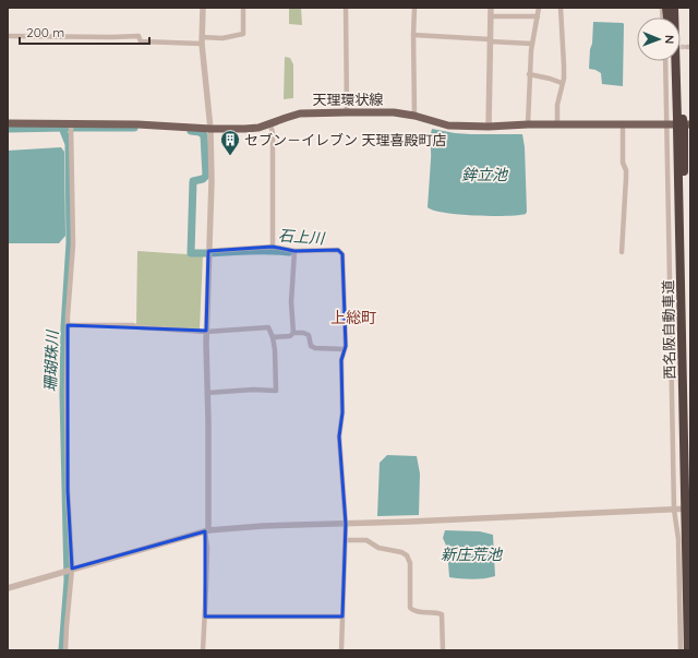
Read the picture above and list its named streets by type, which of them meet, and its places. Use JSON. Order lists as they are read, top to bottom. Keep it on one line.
{"streets":{"highway":["西名阪自動車道"],"main road":["天理環状線"]},"crossings":[["天理環状線","西名阪自動車道"]],"districts":["上総町"],"water":["鉾立池","石上川","珊瑚珠川","新庄荒池"],"places":{"building":["セブン－イレブン 天理喜殿町店"]},"scale_bar":"200 m","north":"right"}
